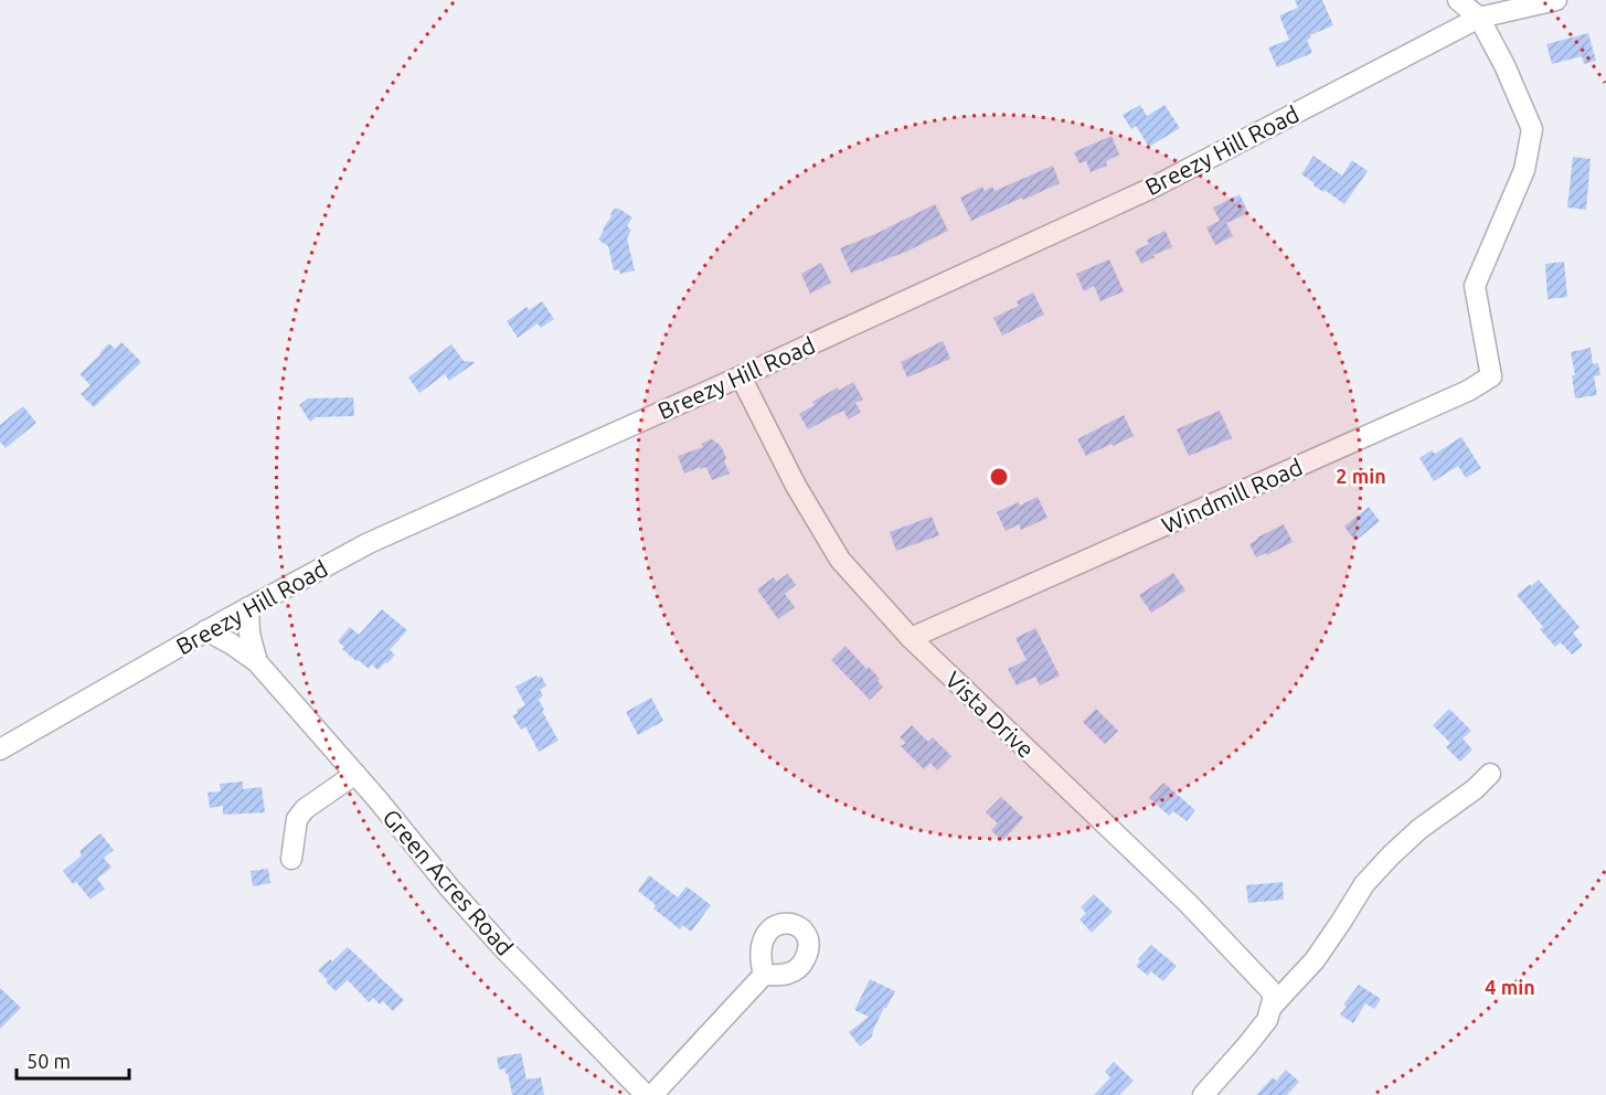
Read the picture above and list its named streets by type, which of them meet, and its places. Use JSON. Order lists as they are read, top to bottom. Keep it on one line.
{"streets":{"street":["Breezy Hill Road","Windmill Road","Vista Drive","Green Acres Road"]},"crossings":[["Breezy Hill Road","Windmill Road"],["Breezy Hill Road","Vista Drive"],["Breezy Hill Road","Green Acres Road"],["Windmill Road","Vista Drive"]],"scale_bar":"50 m","rings":["2 min","4 min"]}
